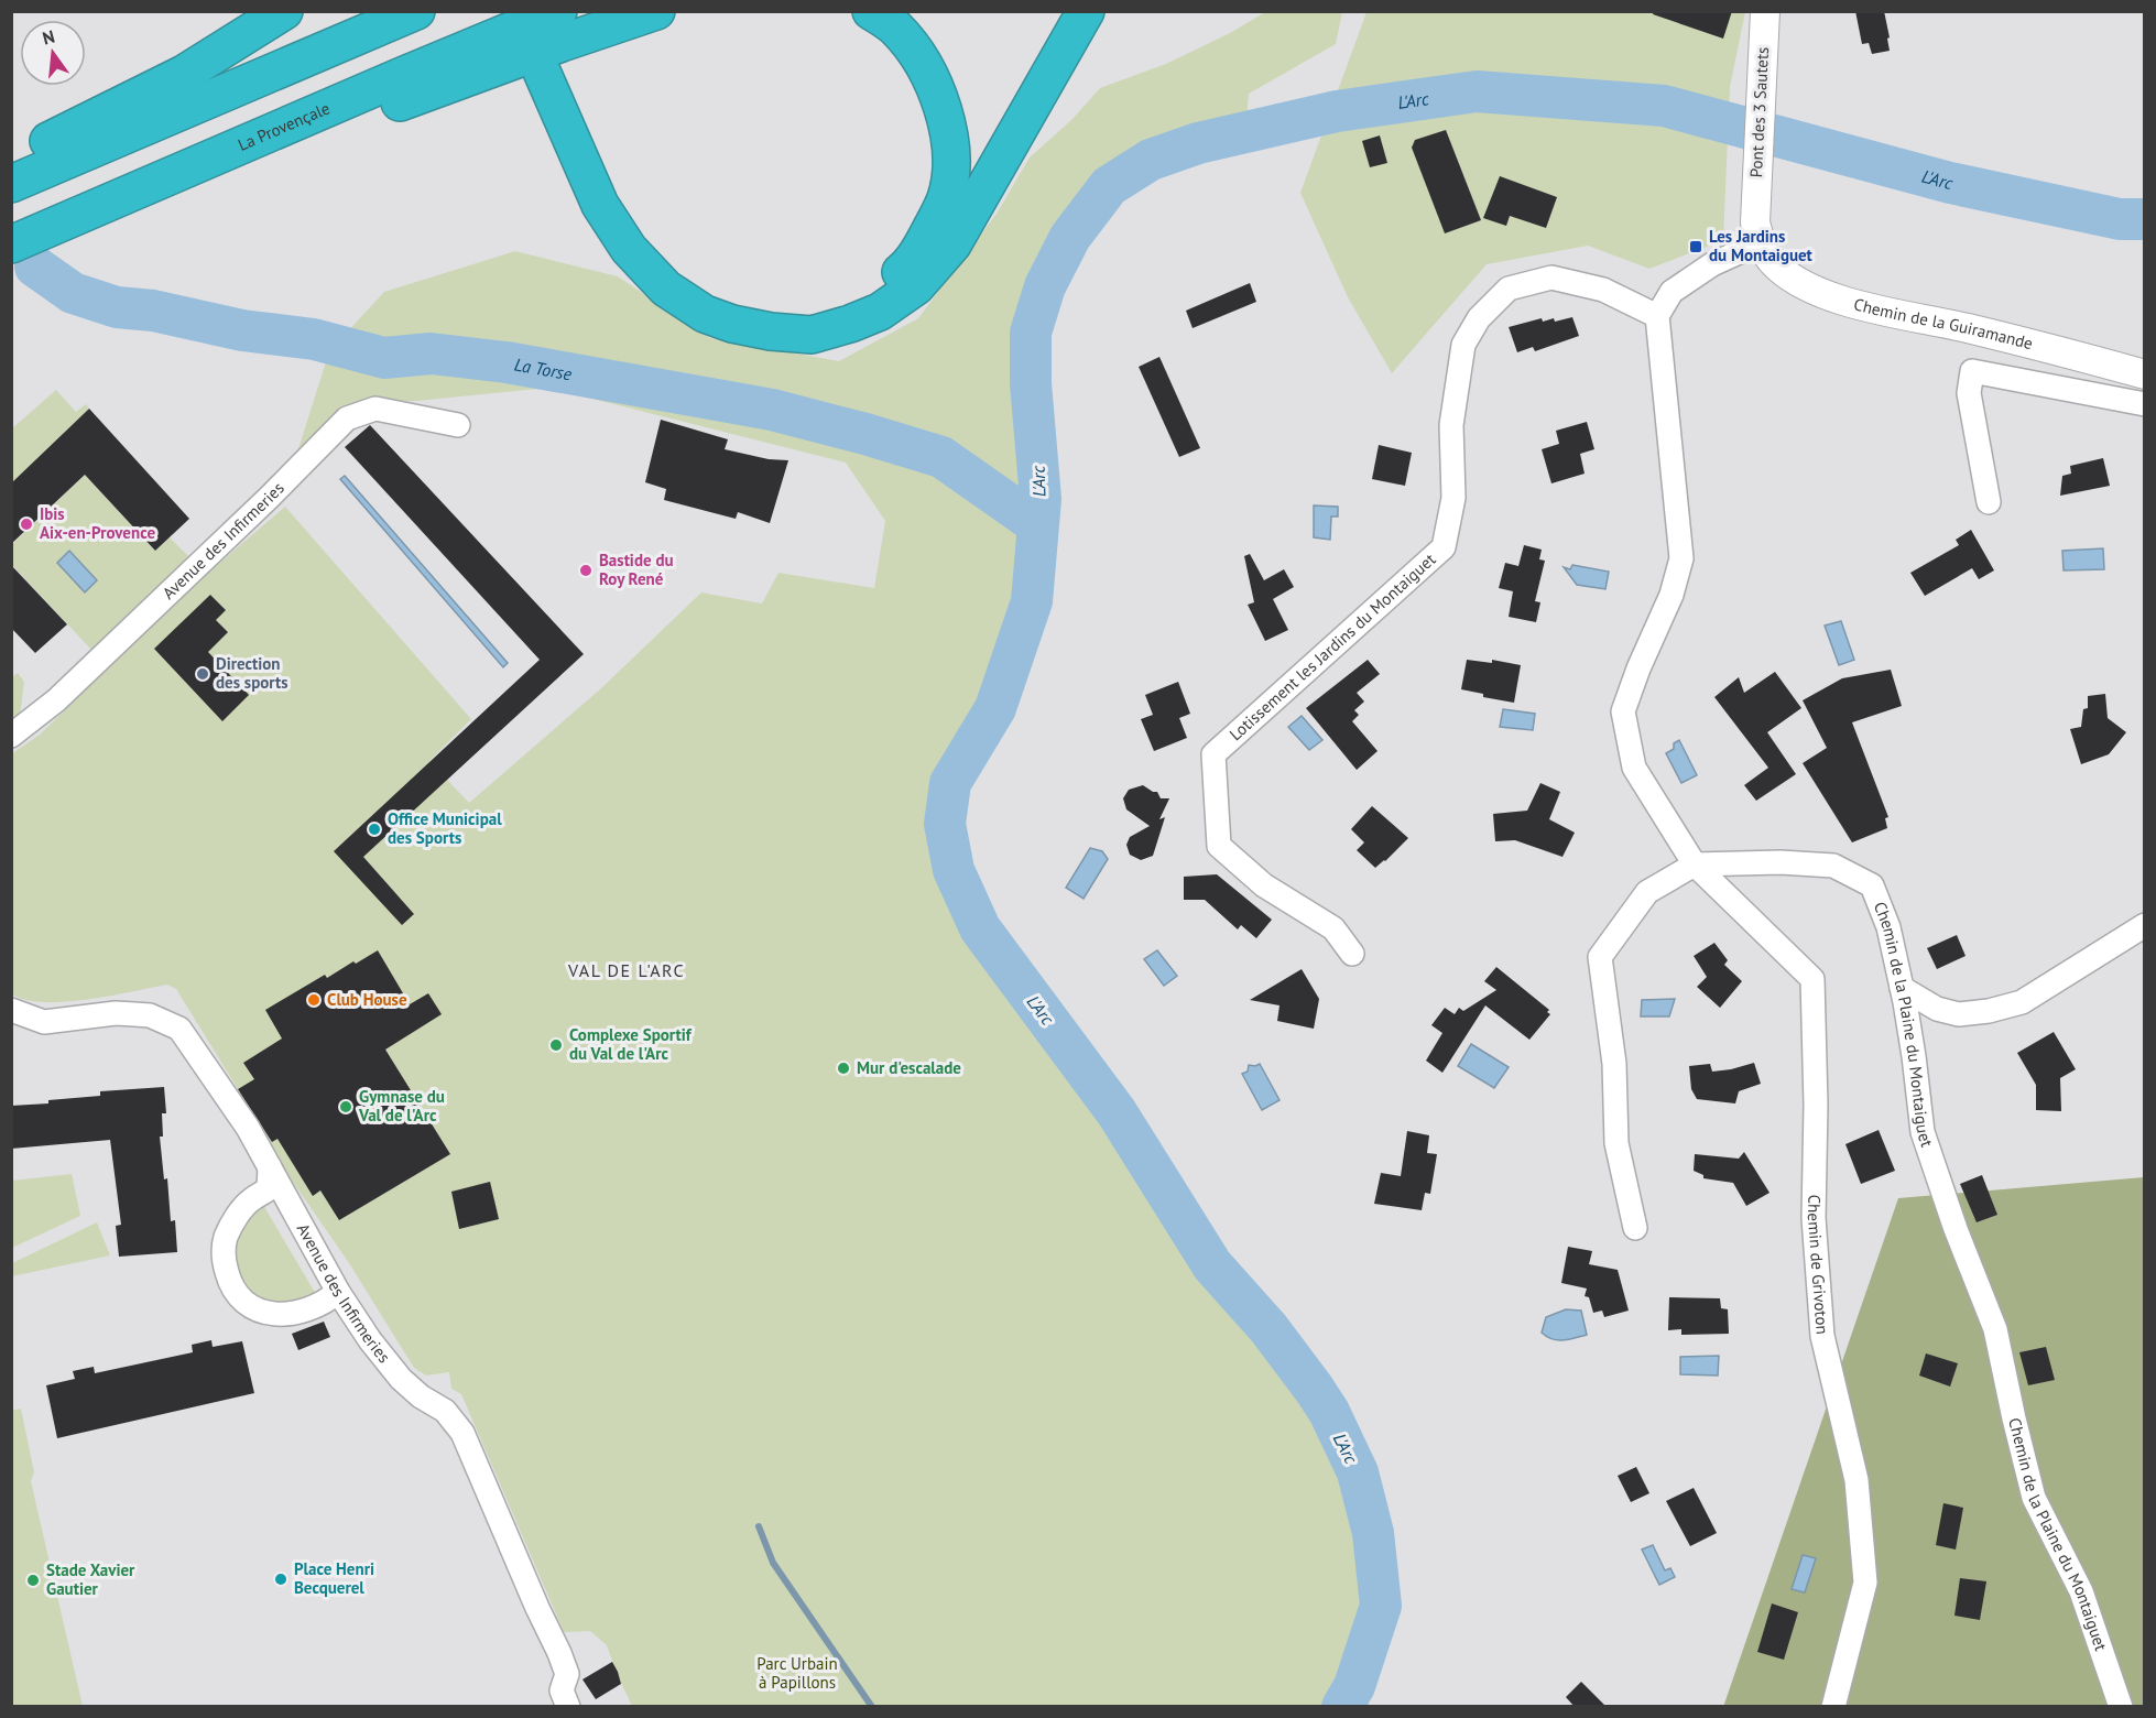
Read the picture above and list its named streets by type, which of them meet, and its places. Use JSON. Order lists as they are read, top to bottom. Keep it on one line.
{"streets":{"highway":["La Provençale"],"street":["Pont des 3 Sautets","Chemin de la Guiramande","Avenue des Infirmeries","Lotissement les Jardins du Montaiguet","Chemin de la Plaine du Montaiguet","Chemin de Grivoton"]},"crossings":[["Pont des 3 Sautets","Chemin de la Guiramande"],["Chemin de la Plaine du Montaiguet","Chemin de Grivoton"]],"districts":["VAL DE L'ARC"],"water":["L'Arc","La Torse"],"parks":["Parc Urbain à Papillons"],"places":{"transit":["Les Jardins du Montaiguet"],"other":["Ibis Aix-en-Provence","Bastide du Roy René","Direction des sports","Office Municipal des Sports","Club House","Complexe Sportif du Val de l'Arc","Mur d'escalade","Gymnase du Val de l'Arc","Place Henri Becquerel","Stade Xavier Gautier"]},"north":"top"}
